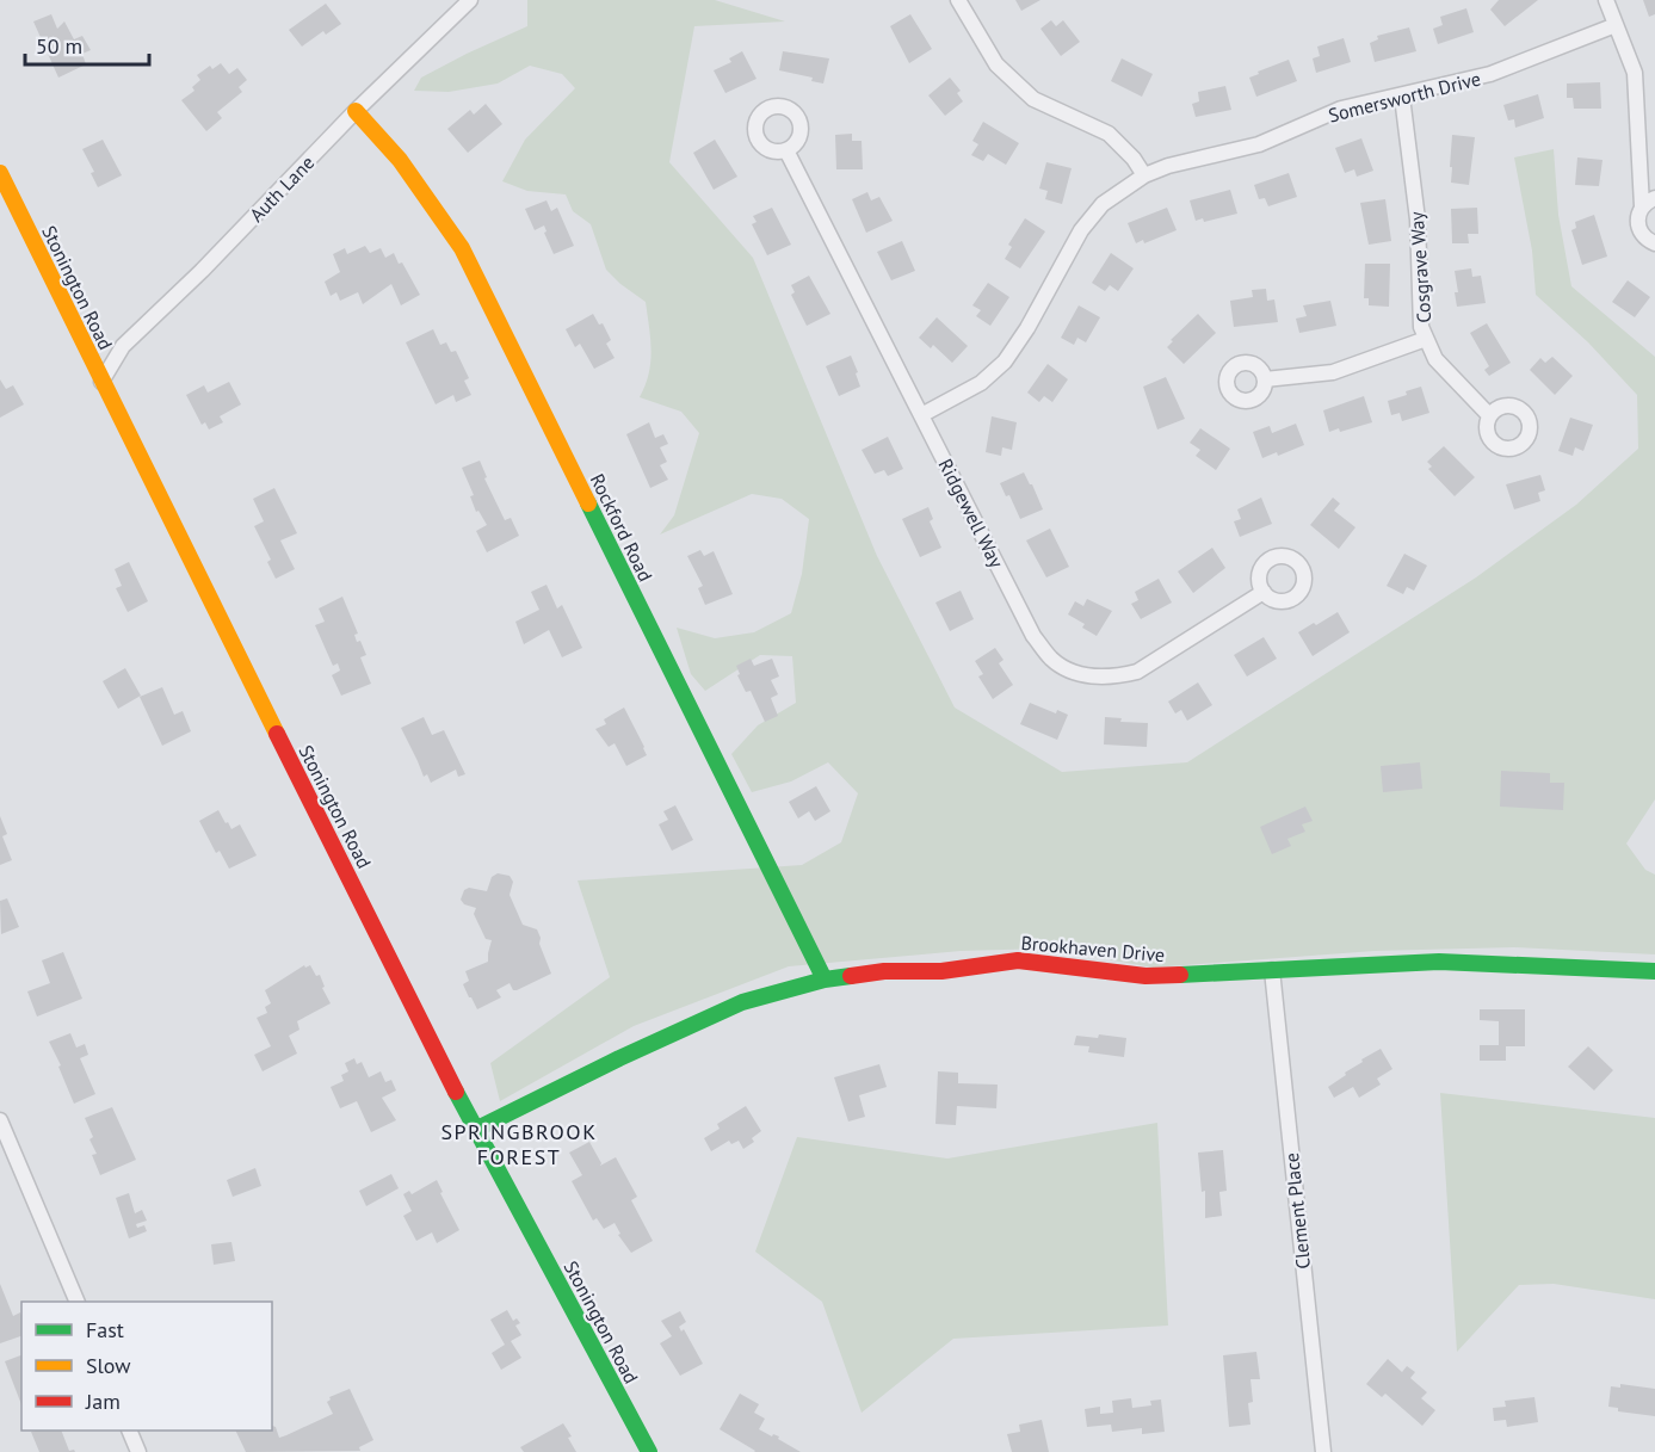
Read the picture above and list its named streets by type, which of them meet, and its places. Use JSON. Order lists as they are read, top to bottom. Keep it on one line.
{"streets":{"street":["Somersworth Drive","Auth Lane","Cosgrave Way","Stonington Road","Ridgewell Way","Rockford Road","Brookhaven Drive","Clement Place"]},"crossings":[["Somersworth Drive","Cosgrave Way"],["Somersworth Drive","Ridgewell Way"],["Auth Lane","Stonington Road"],["Auth Lane","Rockford Road"],["Stonington Road","Brookhaven Drive"],["Rockford Road","Brookhaven Drive"],["Brookhaven Drive","Clement Place"]],"districts":["SPRINGBROOK FOREST"],"legend":["Fast","Slow","Jam"],"scale_bar":"50 m"}
